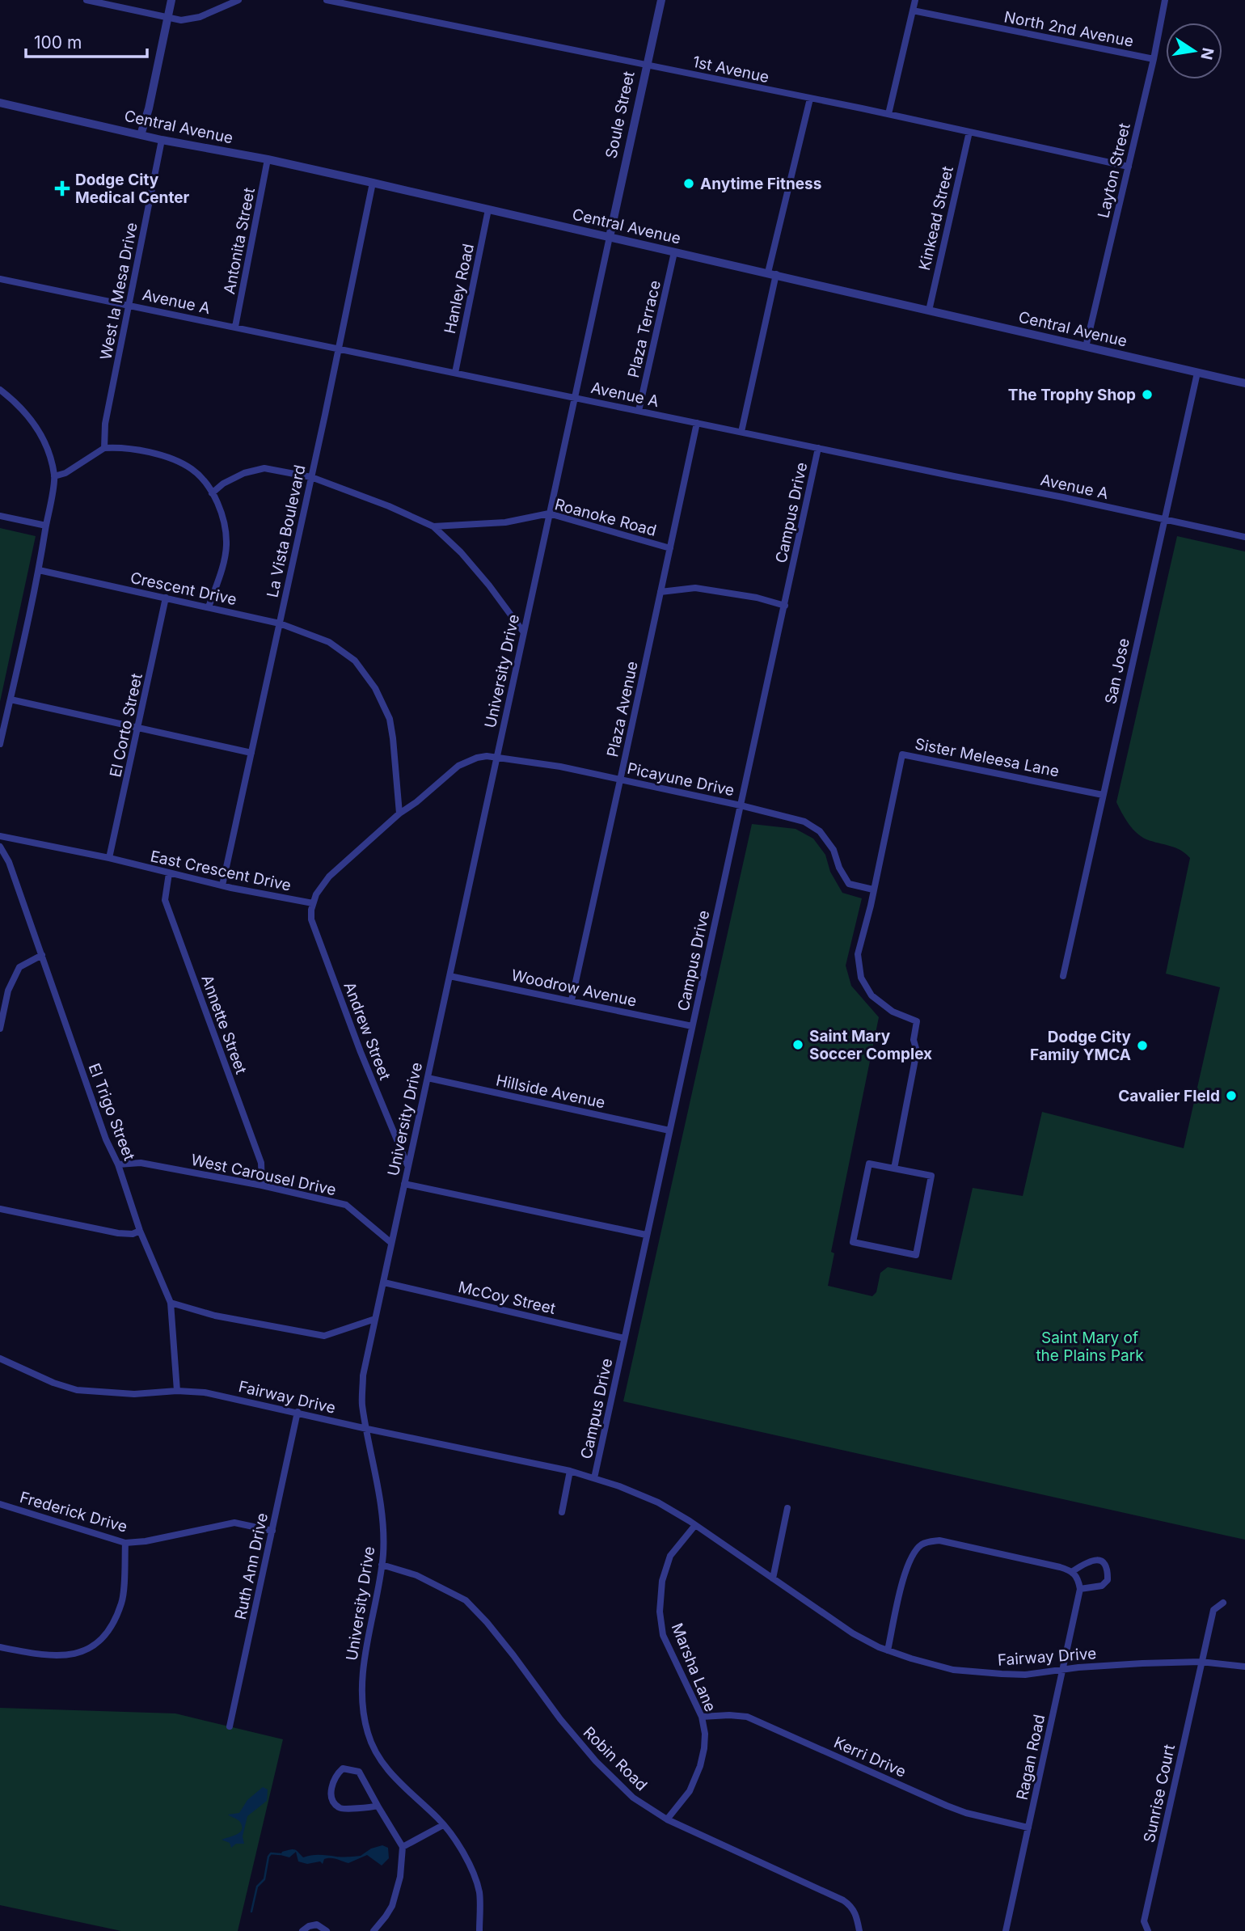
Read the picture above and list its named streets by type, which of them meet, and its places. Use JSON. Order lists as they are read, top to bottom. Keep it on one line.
{"streets":{"street":["North 2nd Avenue","1st Avenue","Soule Street","Central Avenue","Layton Street","Kinkead Street","Antonita Street","Hanley Road","West la Mesa Drive","Avenue A","Plaza Terrace","Campus Drive","Roanoke Road","La Vista Boulevard","Crescent Drive","University Drive","San Jose","Plaza Avenue","El Corto Street","Sister Meleesa Lane","Picayune Drive","East Crescent Drive","Woodrow Avenue","Annette Street","Andrew Street","Hillside Avenue","El Trigo Street","West Carousel Drive","McCoy Street","Fairway Drive","Frederick Drive","Ruth Ann Drive","Marsha Lane","Kerri Drive","Ragan Road","Robin Road","Sunrise Court"]},"crossings":[["North 2nd Avenue","Layton Street"],["1st Avenue","Soule Street"],["1st Avenue","Layton Street"],["1st Avenue","Kinkead Street"],["Soule Street","Central Avenue"],["Soule Street","University Drive"],["Central Avenue","Layton Street"],["Central Avenue","Kinkead Street"],["Central Avenue","Antonita Street"],["Central Avenue","Hanley Road"],["Central Avenue","West la Mesa Drive"],["Central Avenue","Plaza Terrace"],["Central Avenue","La Vista Boulevard"],["Central Avenue","University Drive"],["Central Avenue","San Jose"],["Antonita Street","Avenue A"],["Hanley Road","Avenue A"],["West la Mesa Drive","Avenue A"],["West la Mesa Drive","Roanoke Road"],["West la Mesa Drive","Crescent Drive"],["West la Mesa Drive","El Corto Street"],["Avenue A","Plaza Terrace"],["Avenue A","Campus Drive"],["Avenue A","La Vista Boulevard"],["Avenue A","University Drive"],["Avenue A","San Jose"],["Avenue A","Plaza Avenue"],["Campus Drive","Picayune Drive"],["Campus Drive","Woodrow Avenue"],["Campus Drive","Hillside Avenue"],["Campus Drive","McCoy Street"],["Campus Drive","Fairway Drive"],["Roanoke Road","La Vista Boulevard"],["Roanoke Road","Crescent Drive"],["Roanoke Road","University Drive"],["Roanoke Road","Plaza Avenue"],["Roanoke Road","El Corto Street"],["La Vista Boulevard","Crescent Drive"],["La Vista Boulevard","East Crescent Drive"],["Crescent Drive","El Corto Street"],["Crescent Drive","Picayune Drive"],["University Drive","Picayune Drive"],["University Drive","Woodrow Avenue"],["University Drive","Andrew Street"],["University Drive","Hillside Avenue"],["University Drive","West Carousel Drive"],["University Drive","McCoy Street"],["University Drive","Fairway Drive"],["University Drive","Robin Road"],["San Jose","Sister Meleesa Lane"],["Plaza Avenue","Picayune Drive"],["Plaza Avenue","Woodrow Avenue"],["El Corto Street","East Crescent Drive"],["East Crescent Drive","Annette Street"],["East Crescent Drive","Andrew Street"],["Annette Street","West Carousel Drive"],["El Trigo Street","West Carousel Drive"],["El Trigo Street","Fairway Drive"],["Fairway Drive","Ruth Ann Drive"],["Fairway Drive","Marsha Lane"],["Fairway Drive","Ragan Road"],["Fairway Drive","Sunrise Court"],["Frederick Drive","Ruth Ann Drive"],["Marsha Lane","Kerri Drive"],["Marsha Lane","Robin Road"],["Kerri Drive","Ragan Road"]],"parks":["Saint Mary of the Plains Park"],"places":{"other":["Anytime Fitness","The Trophy Shop","Saint Mary Soccer Complex","Dodge City Family YMCA","Cavalier FIeld"],"health":["Dodge City Medical Center"]},"scale_bar":"100 m","north":"right"}
